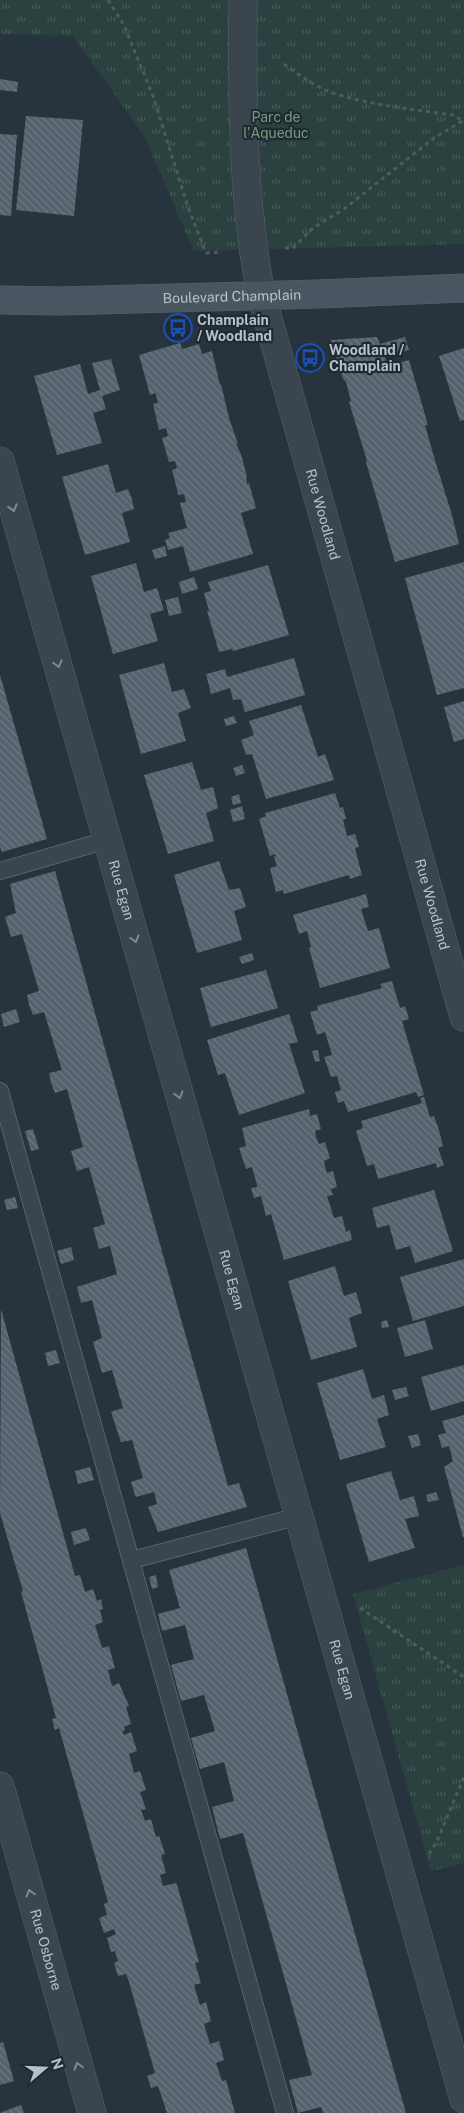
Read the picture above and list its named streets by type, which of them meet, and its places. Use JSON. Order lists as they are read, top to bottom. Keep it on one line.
{"streets":{"main road":["Boulevard Champlain"],"street":["Rue Woodland","Rue Egan","Rue Osborne"]},"crossings":[["Boulevard Champlain","Rue Woodland"]],"one_way":["Rue Egan","Rue Osborne"],"parks":["Parc de l'Aqueduc"],"places":{"bus stop":["Champlain / Woodland","Woodland / Champlain"]},"north":"right"}
